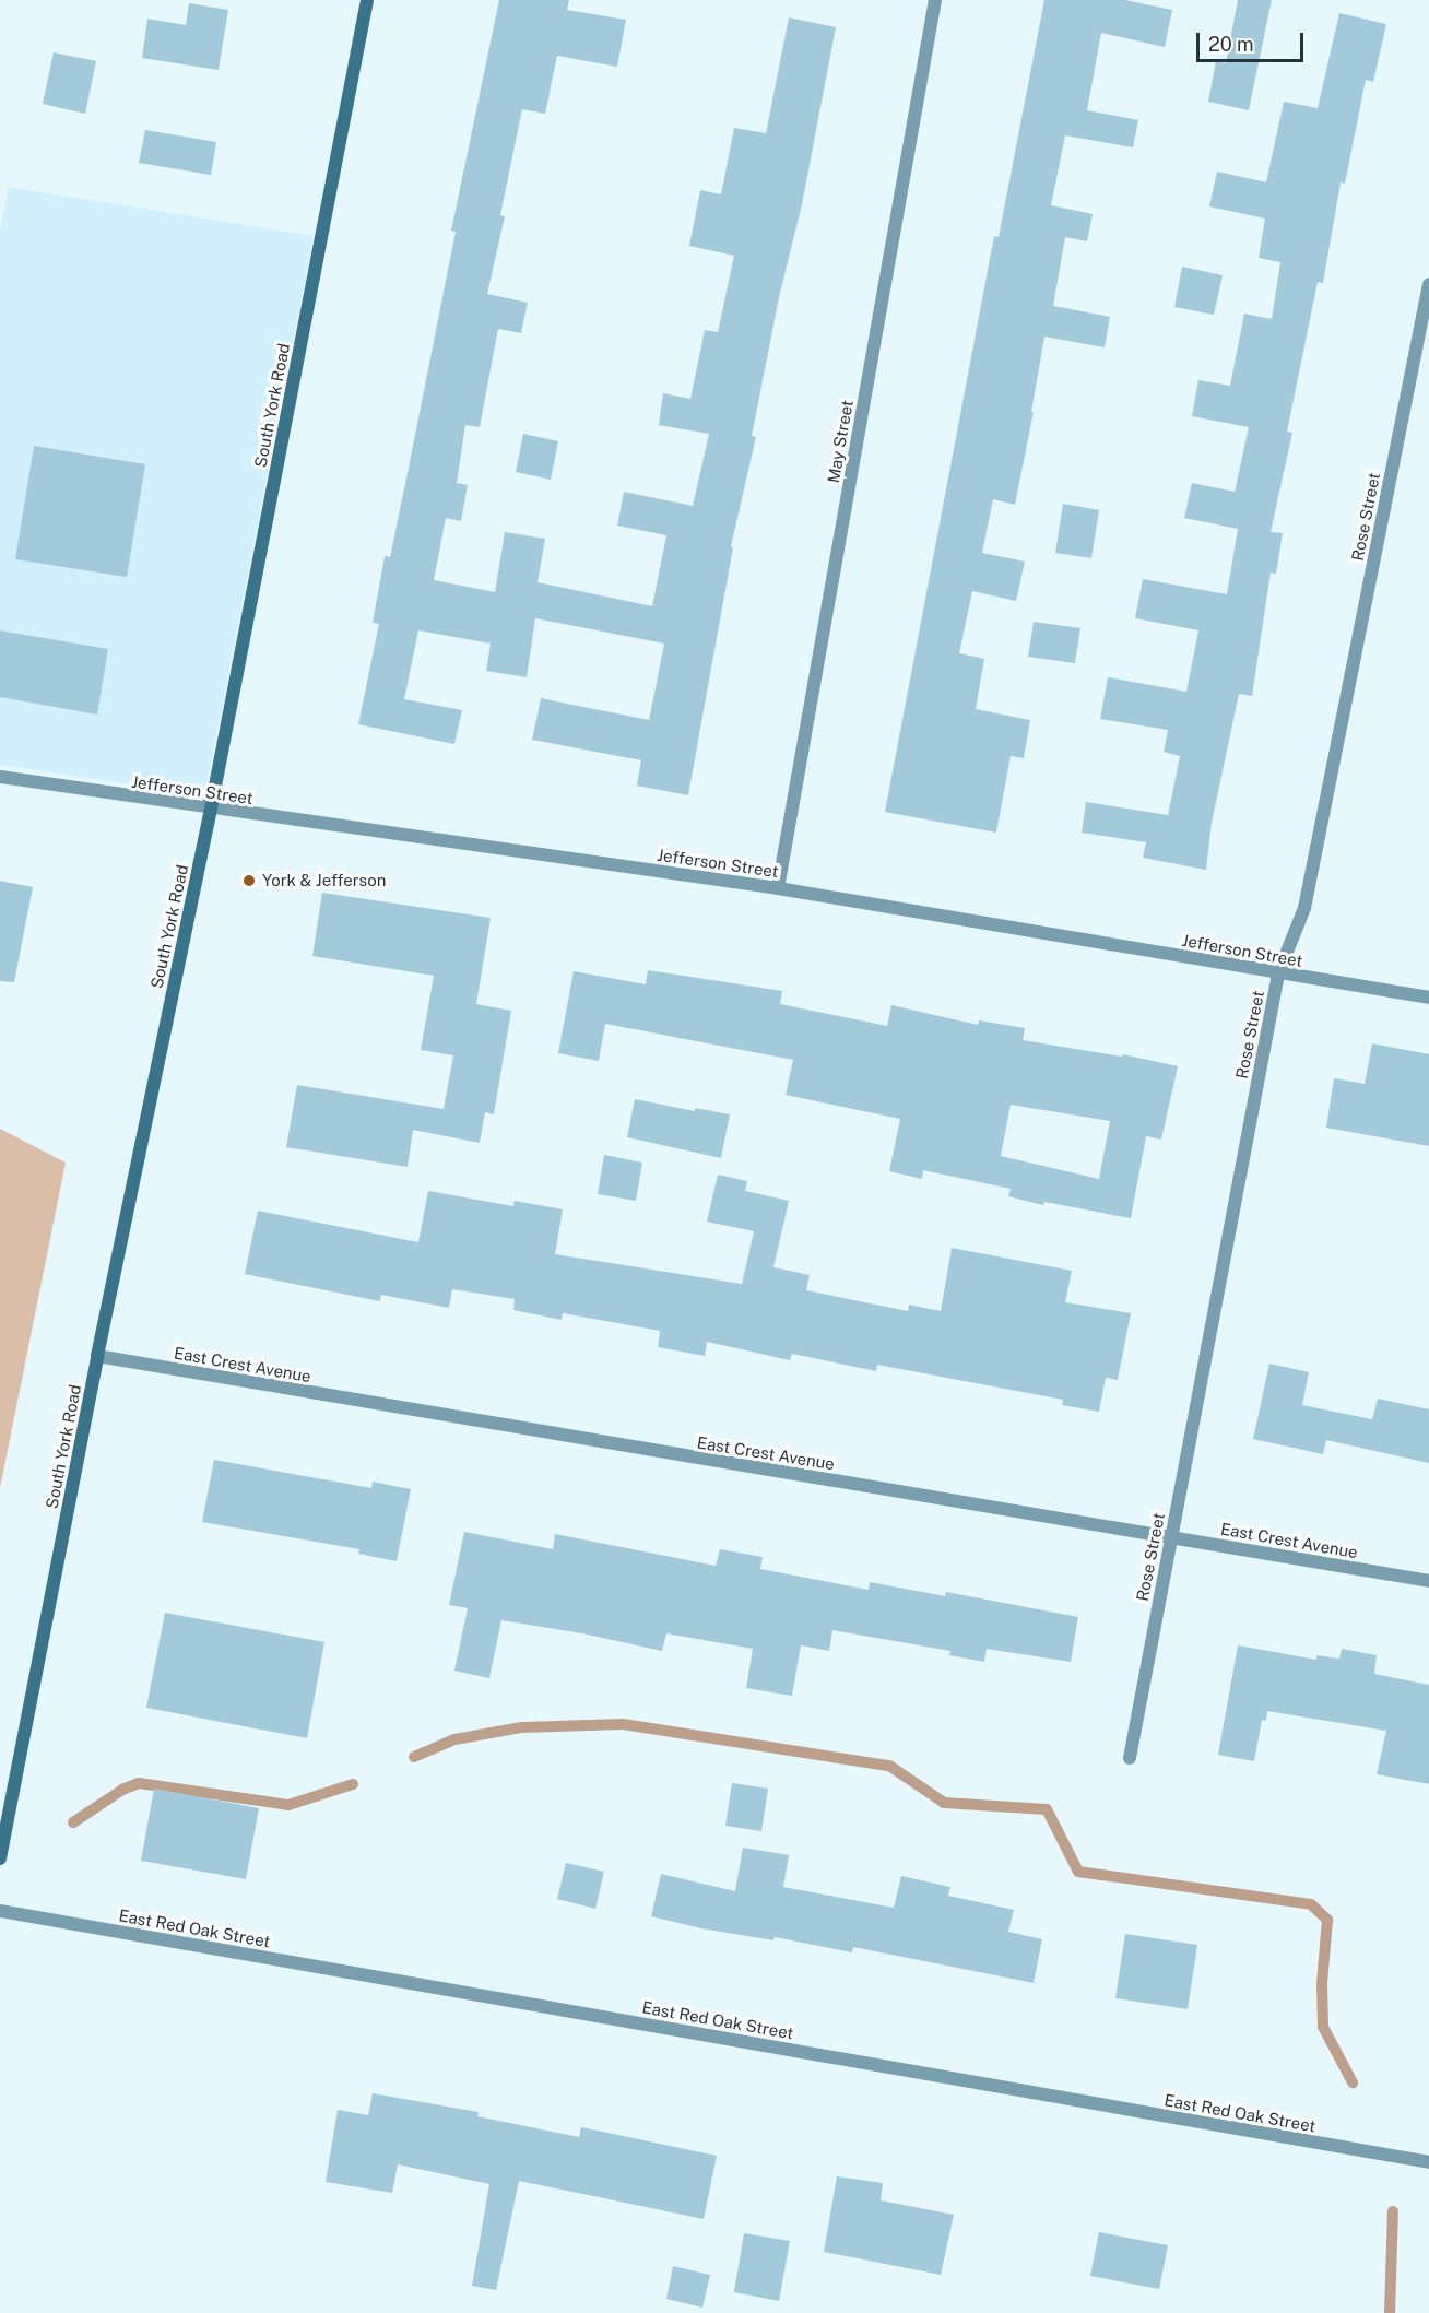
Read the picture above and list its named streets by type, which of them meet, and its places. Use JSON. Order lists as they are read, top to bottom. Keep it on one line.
{"streets":{"main road":["South York Road"],"street":["May Street","Rose Street","Jefferson Street","East Crest Avenue","East Red Oak Street"]},"crossings":[["South York Road","Jefferson Street"],["South York Road","East Crest Avenue"],["May Street","Jefferson Street"],["Rose Street","Jefferson Street"],["Rose Street","East Crest Avenue"]],"places":["York & Jefferson"],"scale_bar":"20 m"}
